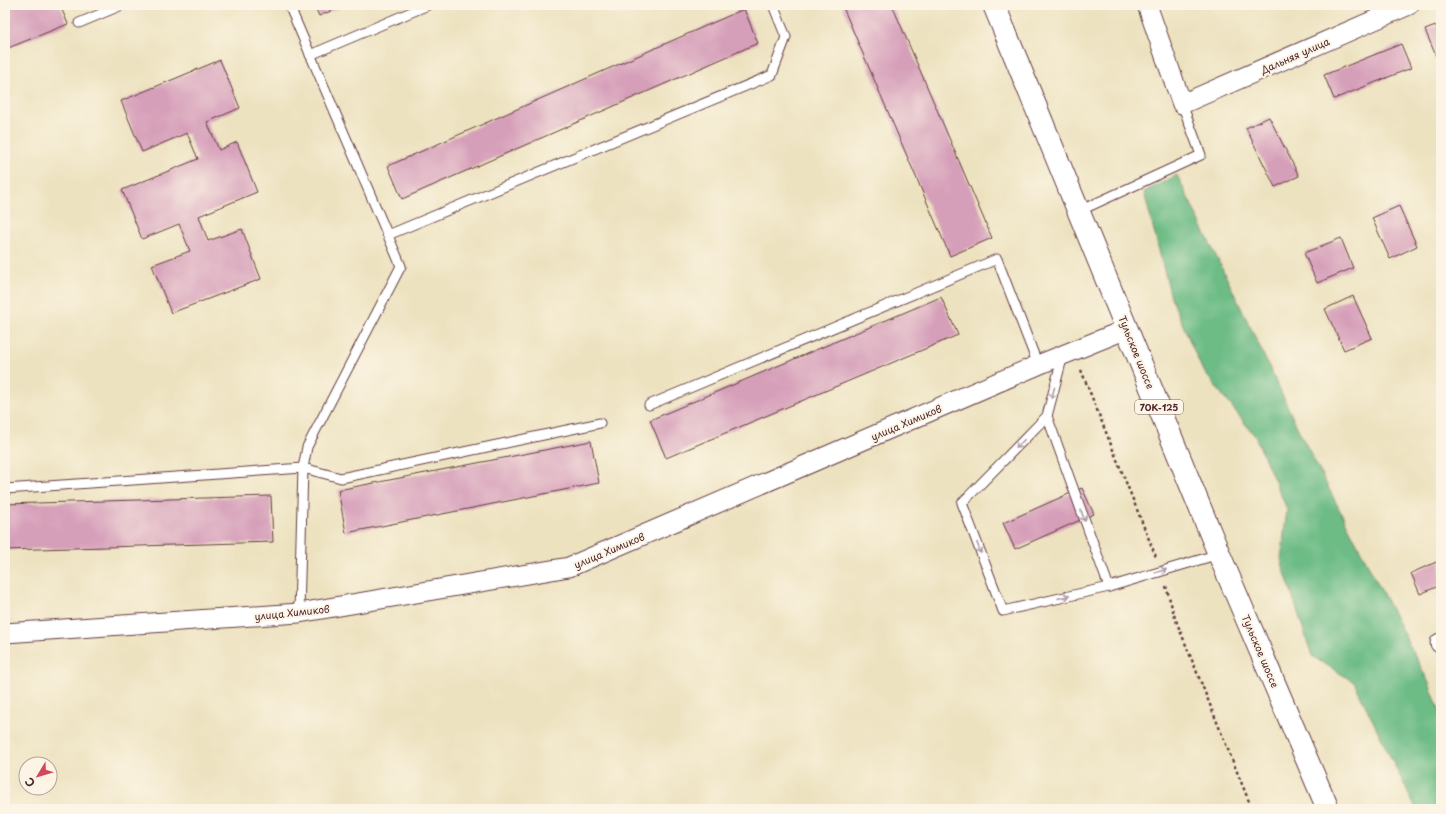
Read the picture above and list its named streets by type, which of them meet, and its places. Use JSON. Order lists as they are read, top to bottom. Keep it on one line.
{"streets":{"main road":["Тульское шоссе","70К-125"],"street":["Дальняя улица","улица Химиков"]},"crossings":[["Тульское шоссе","улица Химиков"]],"north":"bottom left"}
